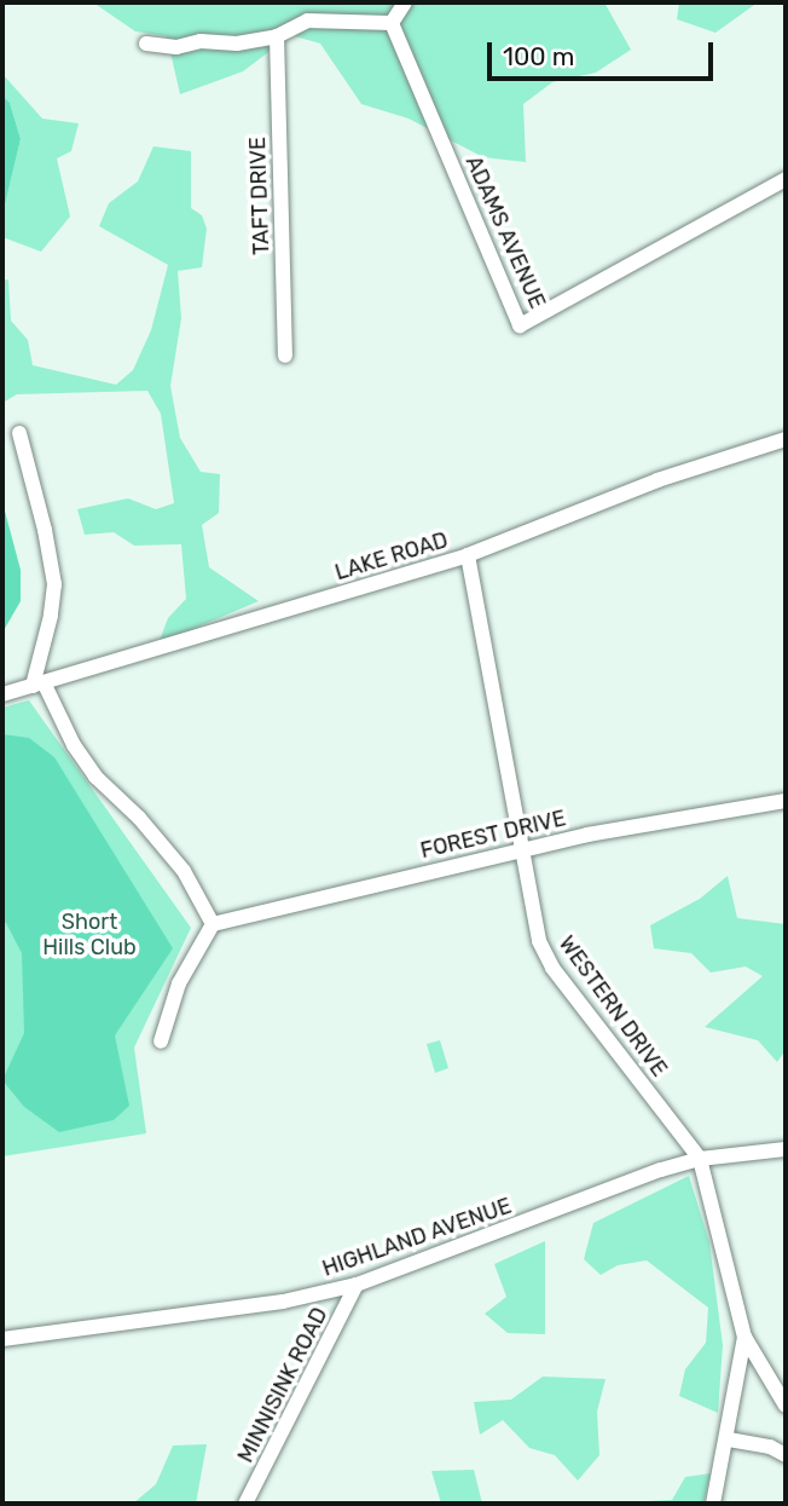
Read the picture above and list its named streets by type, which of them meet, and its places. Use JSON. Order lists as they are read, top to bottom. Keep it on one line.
{"streets":{"street":["TAFT DRIVE","ADAMS AVENUE","LAKE ROAD","FOREST DRIVE","WESTERN DRIVE","HIGHLAND AVENUE","MINNISINK ROAD"]},"crossings":[["LAKE ROAD","WESTERN DRIVE"],["FOREST DRIVE","WESTERN DRIVE"],["WESTERN DRIVE","HIGHLAND AVENUE"],["HIGHLAND AVENUE","MINNISINK ROAD"]],"parks":["Short Hills Club"],"scale_bar":"100 m"}
